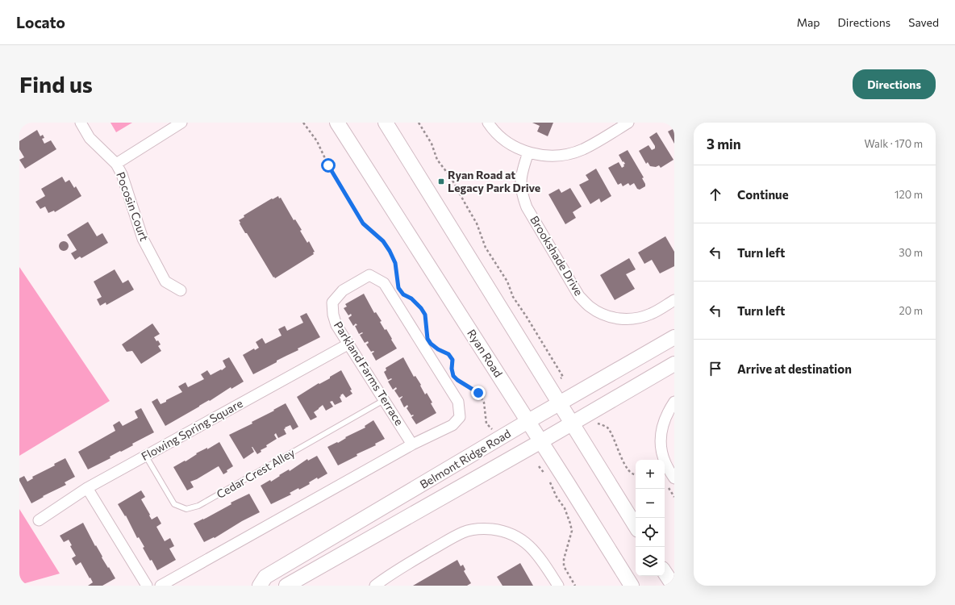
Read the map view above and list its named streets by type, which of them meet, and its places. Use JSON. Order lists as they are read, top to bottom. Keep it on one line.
{"streets":{"main road":["Ryan Road","Belmont Ridge Road"],"street":["Pocosin Court","Brookshade Drive","Parkland Farms Terrace","Flowing Spring Square"],"lane":["Cedar Crest Alley"]},"crossings":[["Ryan Road","Belmont Ridge Road"],["Parkland Farms Terrace","Flowing Spring Square"],["Parkland Farms Terrace","Cedar Crest Alley"],["Flowing Spring Square","Cedar Crest Alley"]],"places":{"transit":["Ryan Road at Legacy Park Drive"]},"page":{"header":"Locato","nav":["Map","Directions","Saved"],"buttons":"Directions","title":"Find us","heading":["3 min","Walk · 170 m"],"list":[["Continue","120 m"],["Turn left","30 m"],["Turn left","20 m"],"Arrive at destination"],"map_buttons":["+","−"]}}
